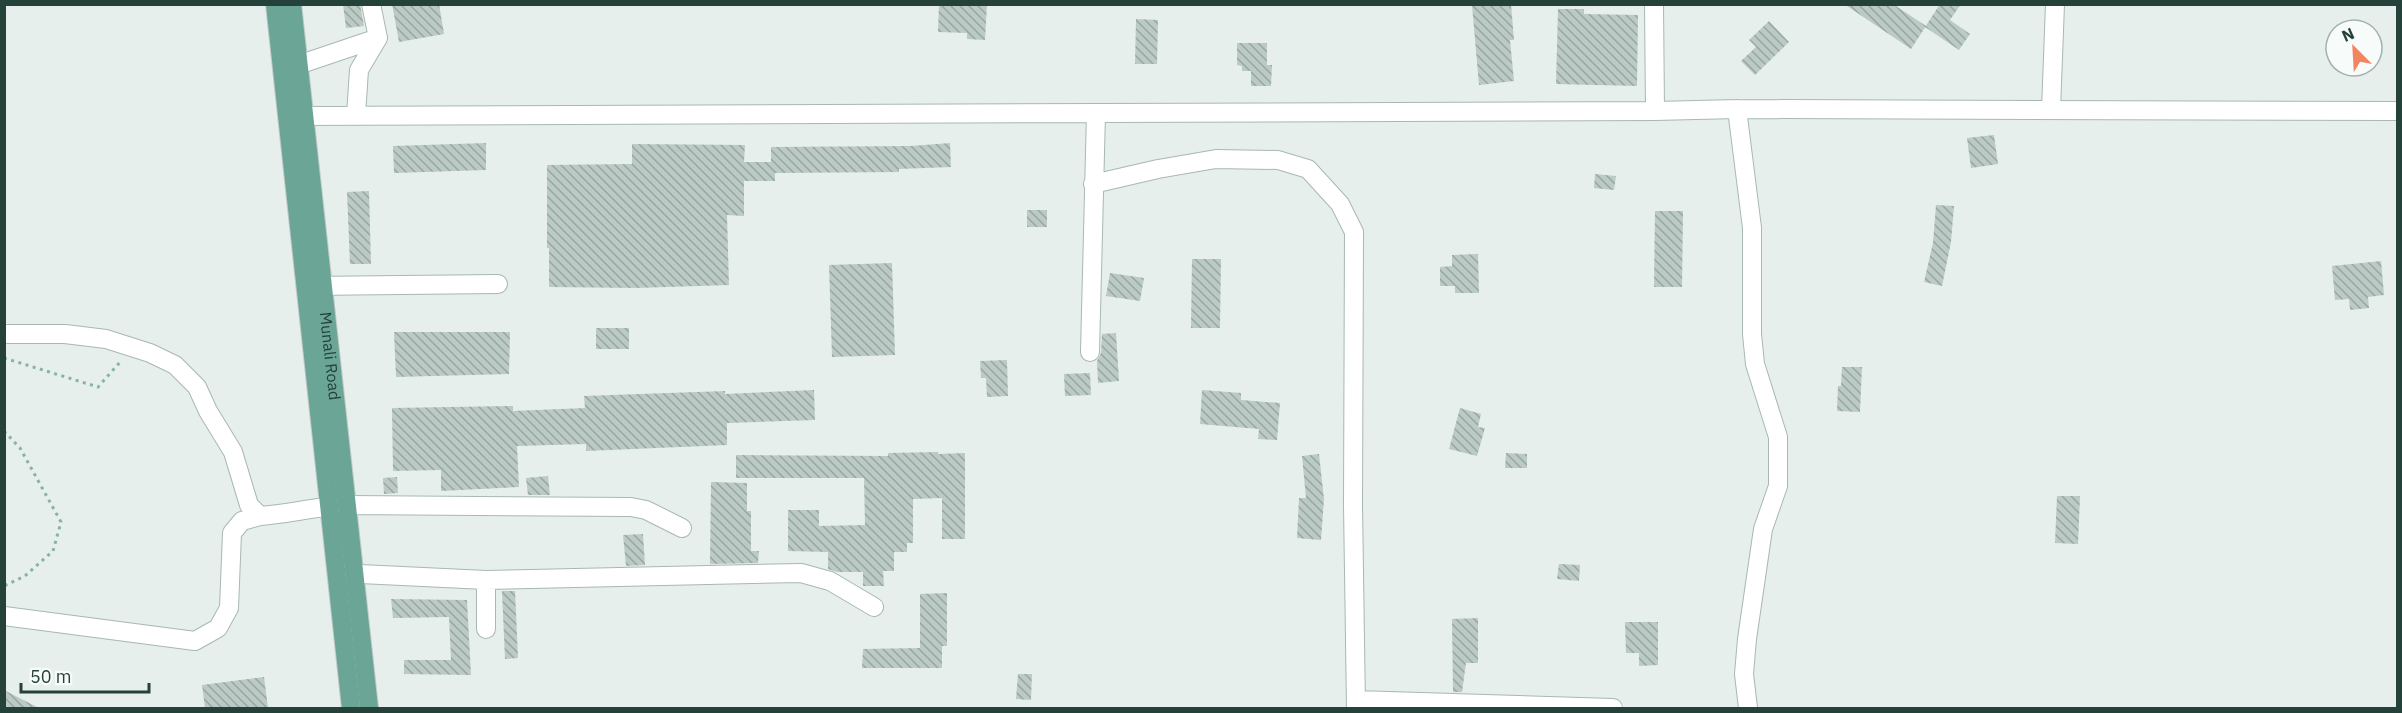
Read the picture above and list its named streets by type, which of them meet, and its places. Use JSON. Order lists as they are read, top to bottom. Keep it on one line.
{"streets":{"main road":["Munali Road"]},"scale_bar":"50 m","north":"top left"}
